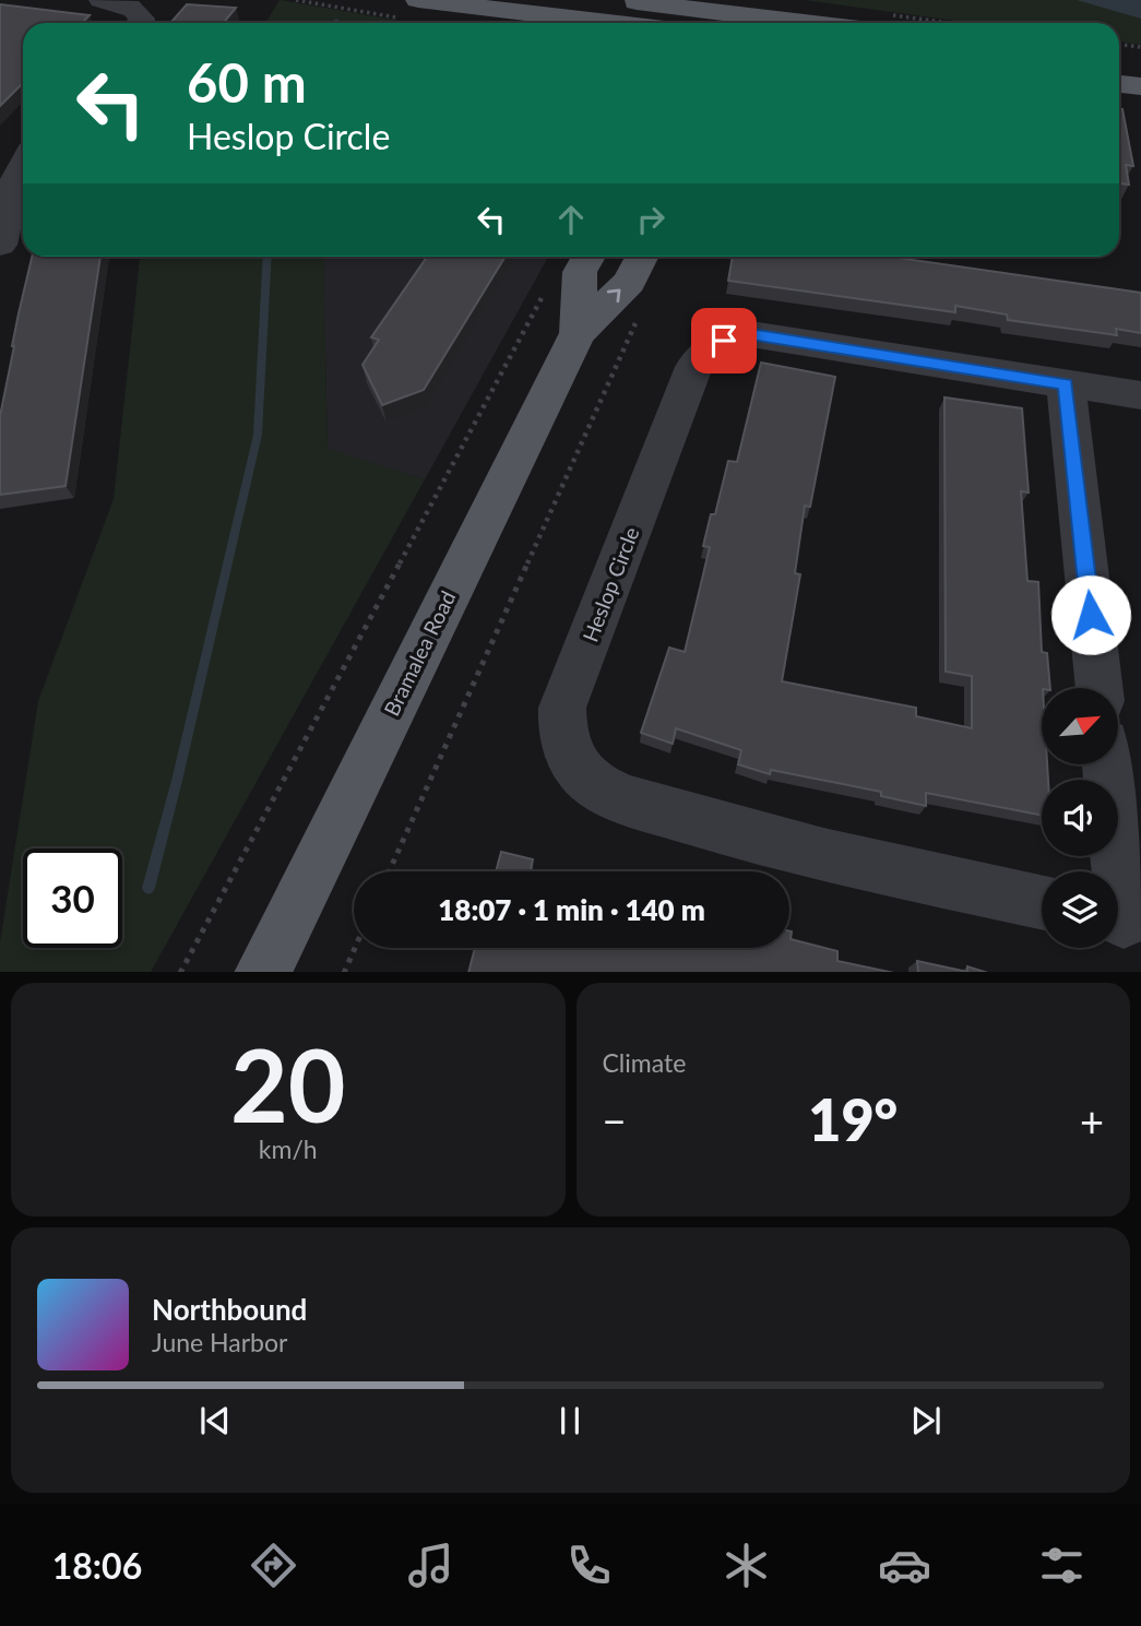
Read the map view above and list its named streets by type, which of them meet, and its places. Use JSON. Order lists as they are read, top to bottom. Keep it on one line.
{"streets":{"main road":["Bramalea Road"],"street":["Heslop Circle"]},"north":"top right","page":{"turn":["60 m","Heslop Circle"],"limit":"30","trip":"18:07 · 1 min · 140 m","tile":[["20","km/h"],"Climate"],"heat":["−","19°","+"],"song":["Northbound","June Harbor"],"tabs":"18:06"}}
